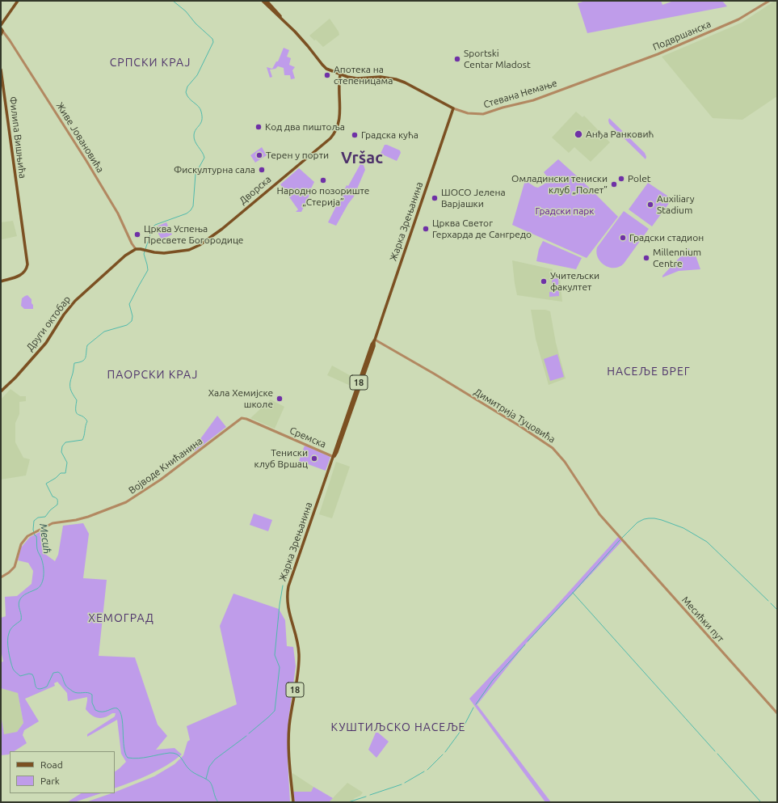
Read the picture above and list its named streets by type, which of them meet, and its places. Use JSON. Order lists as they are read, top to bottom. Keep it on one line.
{"streets":{"main road":["Стевана Немање","Филипа Вишњића","Дворска","Жарка Зрењанина","Други октобар","18"],"street":["Подвршанска","Живе Јовановића","Димитрија Туцовића","Сремска","Војводе Книћанина","Месићки пут"]},"crossings":[["Подвршанска","Стевана Немање"],["Стевана Немање","Дворска"],["Стевана Немање","Жарка Зрењанина"],["Живе Јовановића","Дворска"],["Живе Јовановића","Други октобар"],["Дворска","Други октобар"],["Жарка Зрењанина","Димитрија Туцовића"],["Жарка Зрењанина","Сремска"],["Димитрија Туцовића","Месићки пут"],["Сремска","Војводе Книћанина"]],"districts":["СРПСКИ КРАЈ","Vršac","НАСЕЉЕ БРЕГ","ПАОРСКИ КРАЈ","ХЕМОГРАД","КУШТИЉСКО НАСЕЉЕ"],"water":["Месић"],"parks":["Градски парк"],"places":["Sportski Centar Mladost","Апотека на степеницама","Код два пиштоља","Анђа Ранковић","Градска кућа","Терен у порти","Фискултурна сала","Polet","Народно позориште „Стерија”","Омладински тениски клуб „Полет”","ШОСО Јелена Варјашки","Auxiliary Stadium","Црква Светог Герхарда де Сангредо","Црква Успења Пресвете Богородице","Градски стадион","Millennium Centre","Учитељски факултет","Хала Хемијске школе","Тениски клуб Вршац"],"legend":["Road","Park"]}
